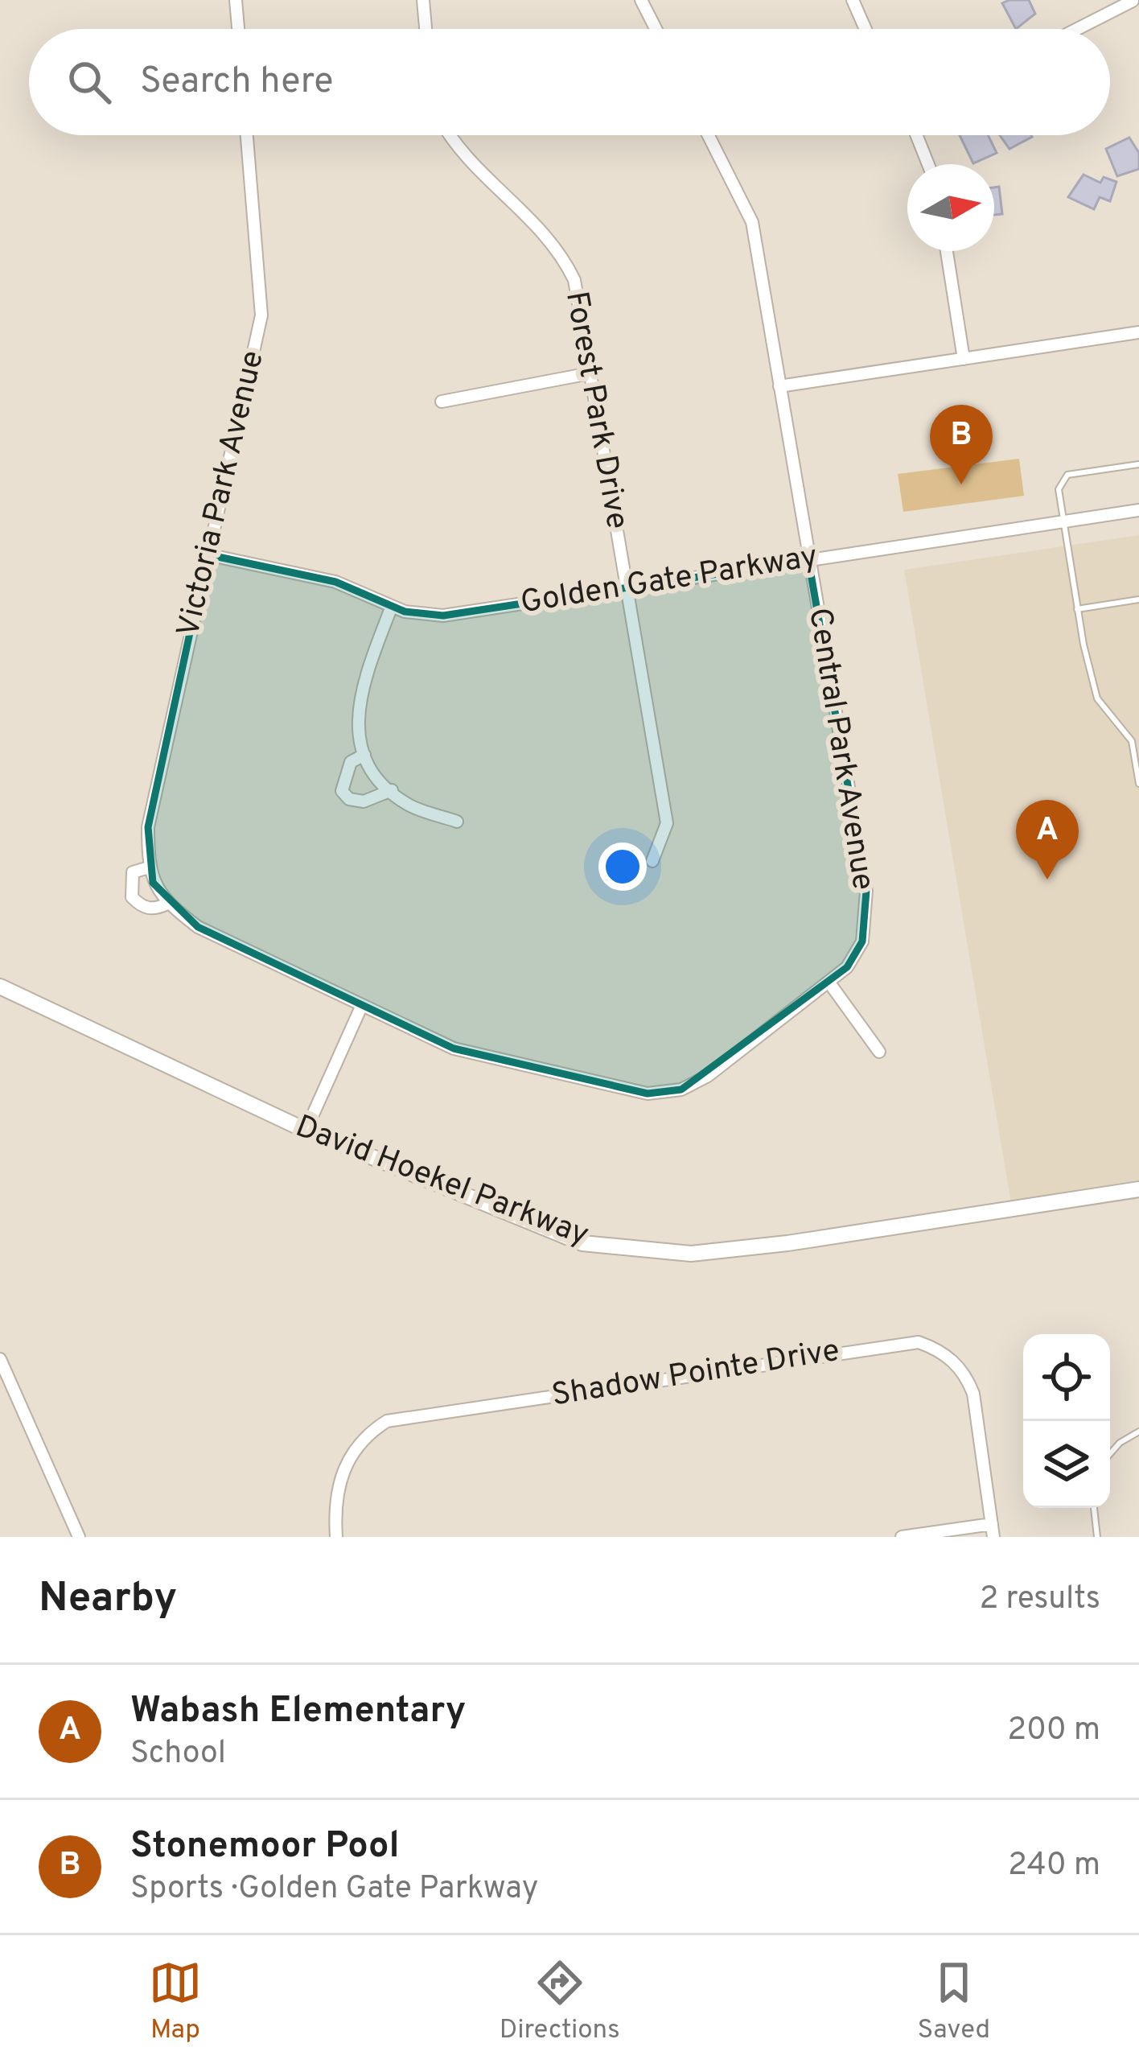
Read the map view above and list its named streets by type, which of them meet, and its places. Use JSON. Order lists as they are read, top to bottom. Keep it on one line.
{"streets":{"main road":["David Hoekel Parkway"],"street":["Forest Park Drive","Victoria Park Avenue","Golden Gate Parkway","Central Park Avenue","Shadow Pointe Drive"]},"crossings":[["Forest Park Drive","Golden Gate Parkway"],["Victoria Park Avenue","Golden Gate Parkway"],["Victoria Park Avenue","Central Park Avenue"],["Golden Gate Parkway","Central Park Avenue"]],"north":"right","page":{"search":"Search here","pins":["B","A"],"heading":["Nearby","2 results"],"list":[{"mark":"A","name":"Wabash Elementary","note":"School","value":"200 m"},{"mark":"B","name":"Stonemoor Pool","note":"Sports · Golden Gate Parkway","value":"240 m"}],"nav":["Map","Directions","Saved"]}}
